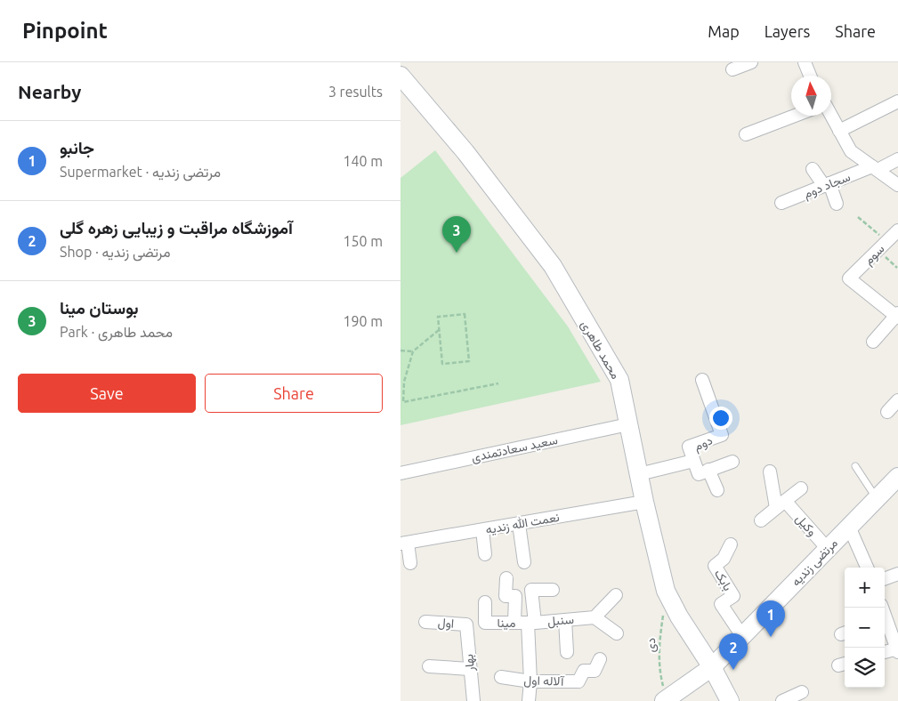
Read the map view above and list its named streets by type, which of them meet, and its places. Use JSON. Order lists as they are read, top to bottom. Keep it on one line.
{"streets":{"street":["سجاد دوم","سوم","محمد طاهری","دوم","سعید سعادتمندی","نعمت الله زندیه","وکیل","مرتضی زندیه","بابک","سنبل","اول","مینا","بهار","آلاله اول"],"path":["دی"]},"crossings":[["محمد طاهری","سعید سعادتمندی"],["محمد طاهری","نعمت الله زندیه"],["محمد طاهری","مرتضی زندیه"],["وکیل","مرتضی زندیه"],["مرتضی زندیه","بابک"],["مرتضی زندیه","دی"],["سنبل","مینا"],["اول","بهار"]],"north":"top","page":{"header":"Pinpoint","nav":["Map","Layers","Share"],"heading":["Nearby","3 results"],"list":[{"mark":"1","name":"جانبو","note":"Supermarket · مرتضی زندیه","value":"140 m"},{"mark":"2","name":"آموزشگاه مراقبت و زیبایی زهره گلی","note":"Shop · مرتضی زندیه","value":"150 m"},{"mark":"3","name":"بوستان مینا","note":"Park · محمد طاهری","value":"190 m"}],"pins":["3","1","2"],"buttons":["Save","Share"],"map_buttons":["+","−"]}}
